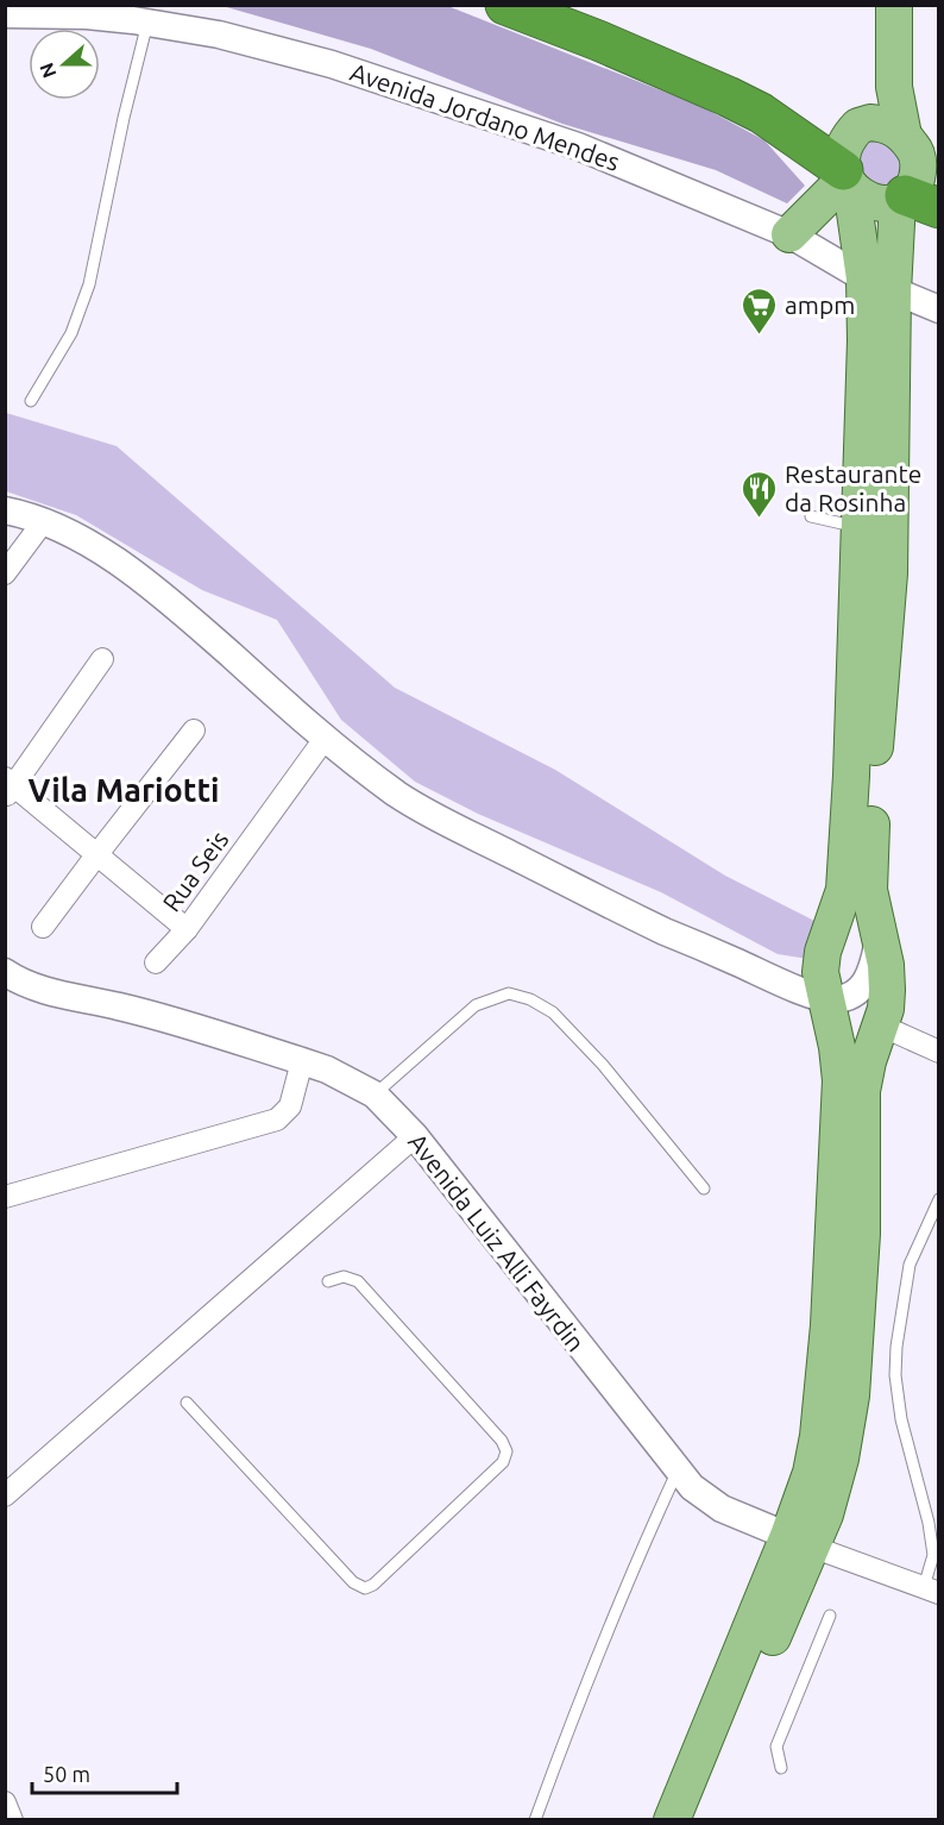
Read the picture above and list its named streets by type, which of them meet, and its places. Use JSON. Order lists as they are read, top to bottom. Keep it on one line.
{"streets":{"street":["Avenida Jordano Mendes","Rua Seis","Avenida Luiz Alli Fayrdin"]},"districts":["Vila Mariotti"],"places":{"supermarket":["ampm"],"restaurant":["Restaurante da Rosinha"]},"scale_bar":"50 m","north":"left"}
